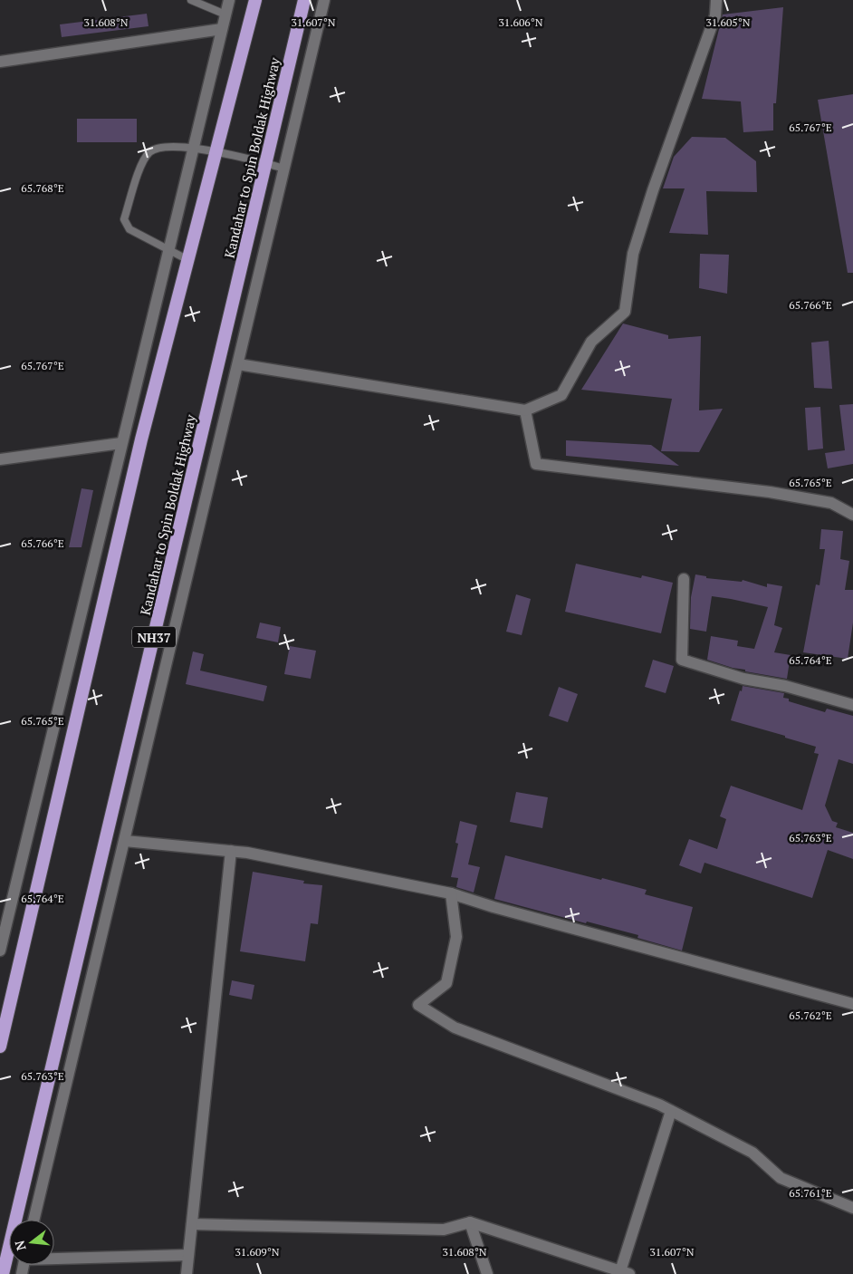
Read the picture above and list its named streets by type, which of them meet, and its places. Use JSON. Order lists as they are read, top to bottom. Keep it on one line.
{"streets":{"highway":["Kandahar to Spin Boldak Highway","NH37"]},"north":"left","coordinates":["31.608°N","31.607°N","31.606°N","31.605°N","65.767°E","65.768°E","65.766°E","65.765°E","65.764°E","65.763°E","65.762°E","65.761°E","31.609°N"]}
